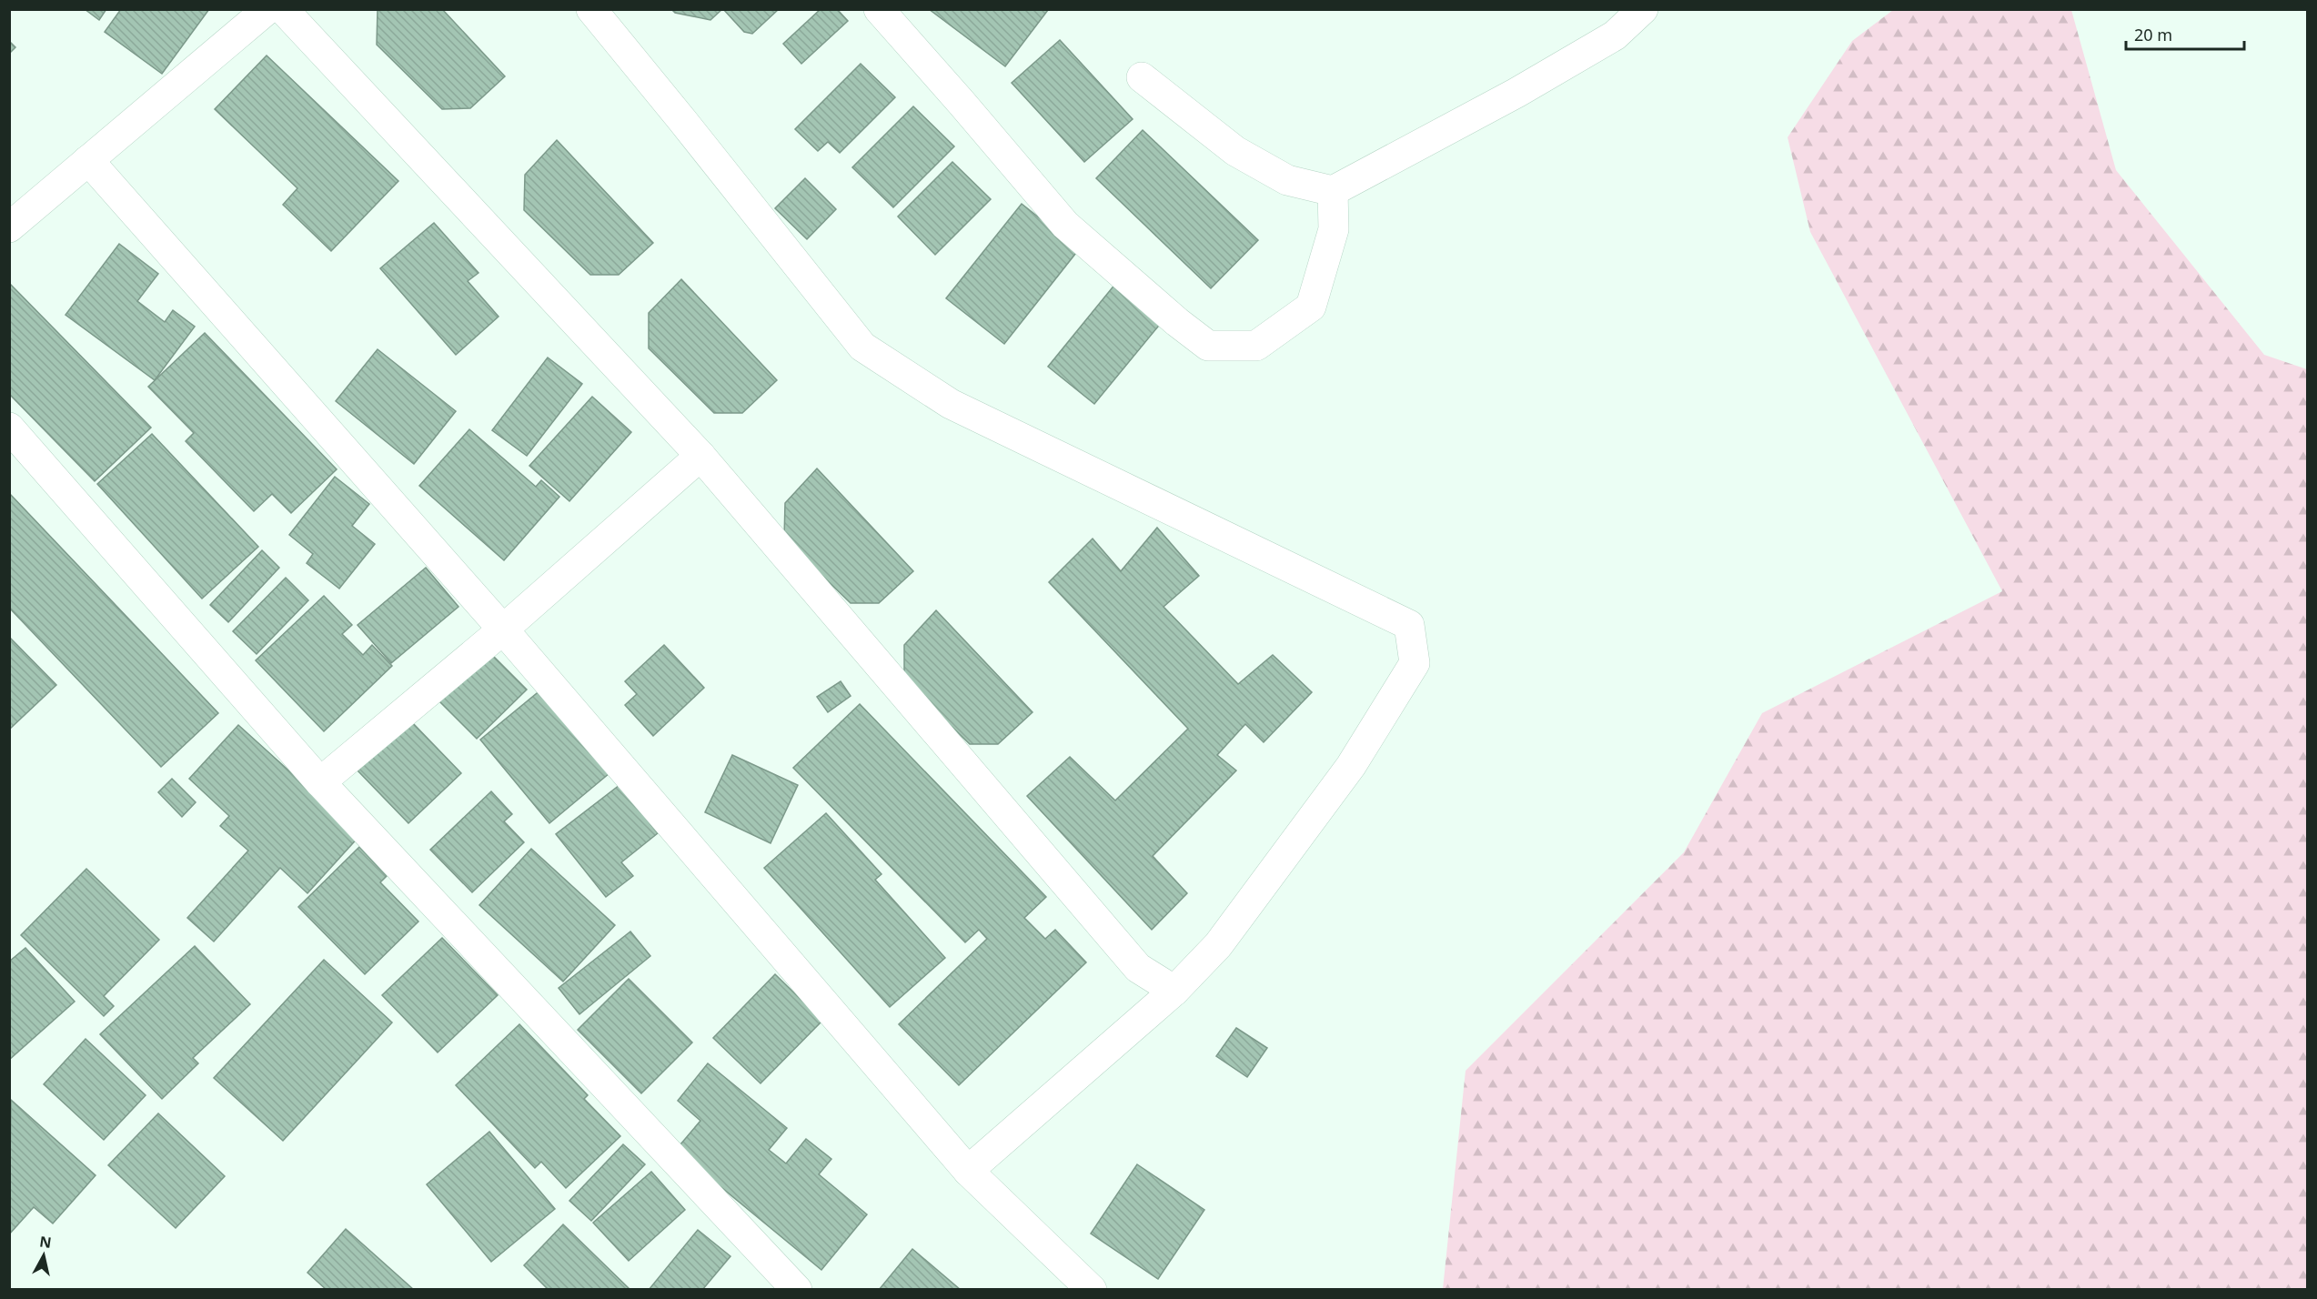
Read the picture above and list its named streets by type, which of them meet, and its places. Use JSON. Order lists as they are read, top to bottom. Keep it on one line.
{"scale_bar":"20 m","north":"top"}
